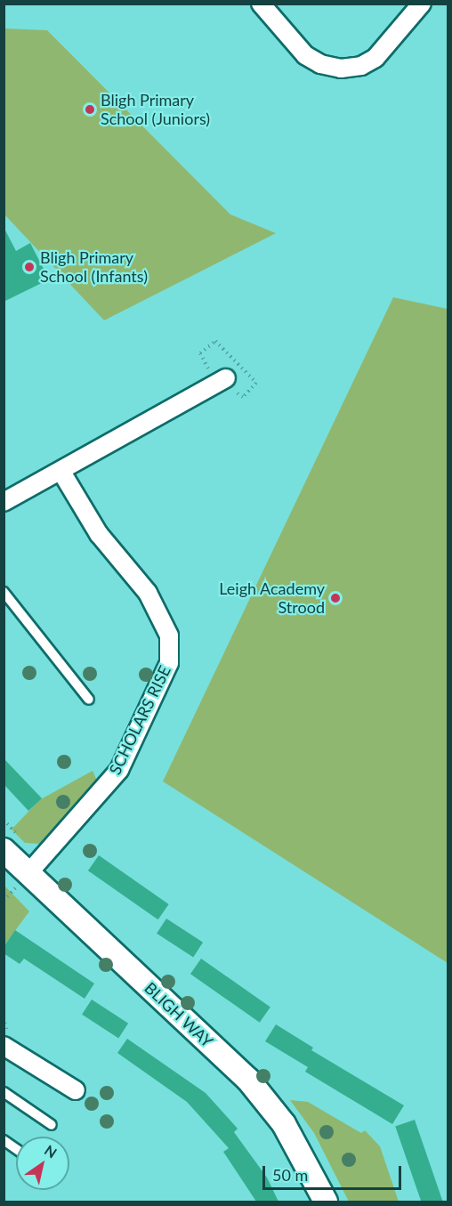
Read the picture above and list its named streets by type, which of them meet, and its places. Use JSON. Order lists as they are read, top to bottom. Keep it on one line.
{"streets":{"street":["SCHOLARS RISE","BLIGH WAY"]},"crossings":[["SCHOLARS RISE","BLIGH WAY"]],"places":["Bligh Primary School (Juniors)","Bligh Primary School (Infants)","Leigh Academy Strood"],"scale_bar":"50 m","north":"top right"}
